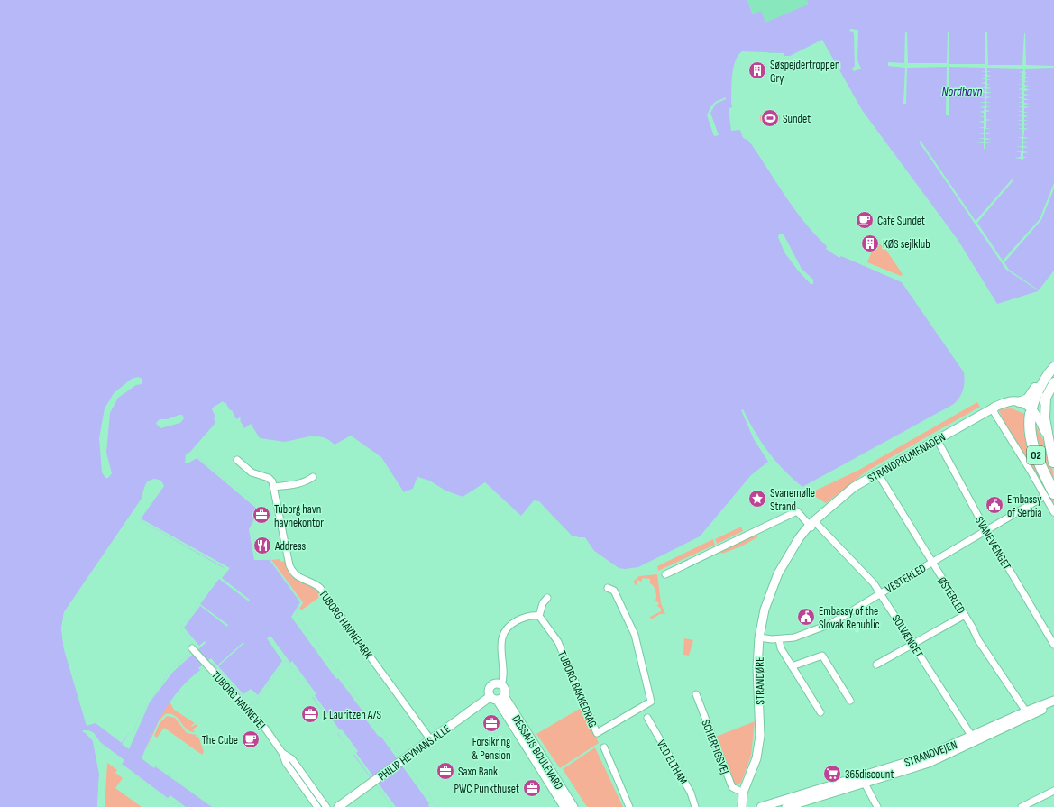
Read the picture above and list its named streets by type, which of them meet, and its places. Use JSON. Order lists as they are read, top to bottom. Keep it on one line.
{"streets":{"highway":["O2"],"street":["STRANDPROMENADEN","SVANEVÆNGET","VESTERLED","ØSTERLED","TUBORG HAVNEPARK","SOLVÆNGET","STRANDØRE","TUBORG BAKKEDRAG","TUBORG HAVNEVEJ","SCHERFIGSVEJ","PHILIP HEYMANS ALLE","DESSAUS BOULEVARD","STRANDVEJEN","VED ELTHAM"]},"crossings":[["O2","VESTERLED"],["STRANDPROMENADEN","SVANEVÆNGET"],["STRANDPROMENADEN","ØSTERLED"],["STRANDPROMENADEN","SOLVÆNGET"],["STRANDPROMENADEN","STRANDØRE"],["SVANEVÆNGET","VESTERLED"],["VESTERLED","ØSTERLED"],["VESTERLED","SOLVÆNGET"],["VESTERLED","STRANDØRE"],["ØSTERLED","STRANDVEJEN"],["TUBORG HAVNEPARK","PHILIP HEYMANS ALLE"],["SOLVÆNGET","STRANDØRE"],["SOLVÆNGET","STRANDVEJEN"],["STRANDØRE","SCHERFIGSVEJ"],["PHILIP HEYMANS ALLE","DESSAUS BOULEVARD"]],"water":["Nordhavn"],"places":{"building":["Søspejdertroppen Gry","KØS sejlklub"],"sports":["Sundet"],"cafe":["Cafe Sundet","The Cube"],"place":["Svanemølle Strand"],"public building":["Embassy of Serbia","Embassy of the Slovak Republic"],"office":["Tuborg havn havnekontor","J. Lauritzen A/S","Forsikring & Pension","Saxo Bank","PWC Punkthuset"],"restaurant":["Address"],"supermarket":["365discount"]}}
